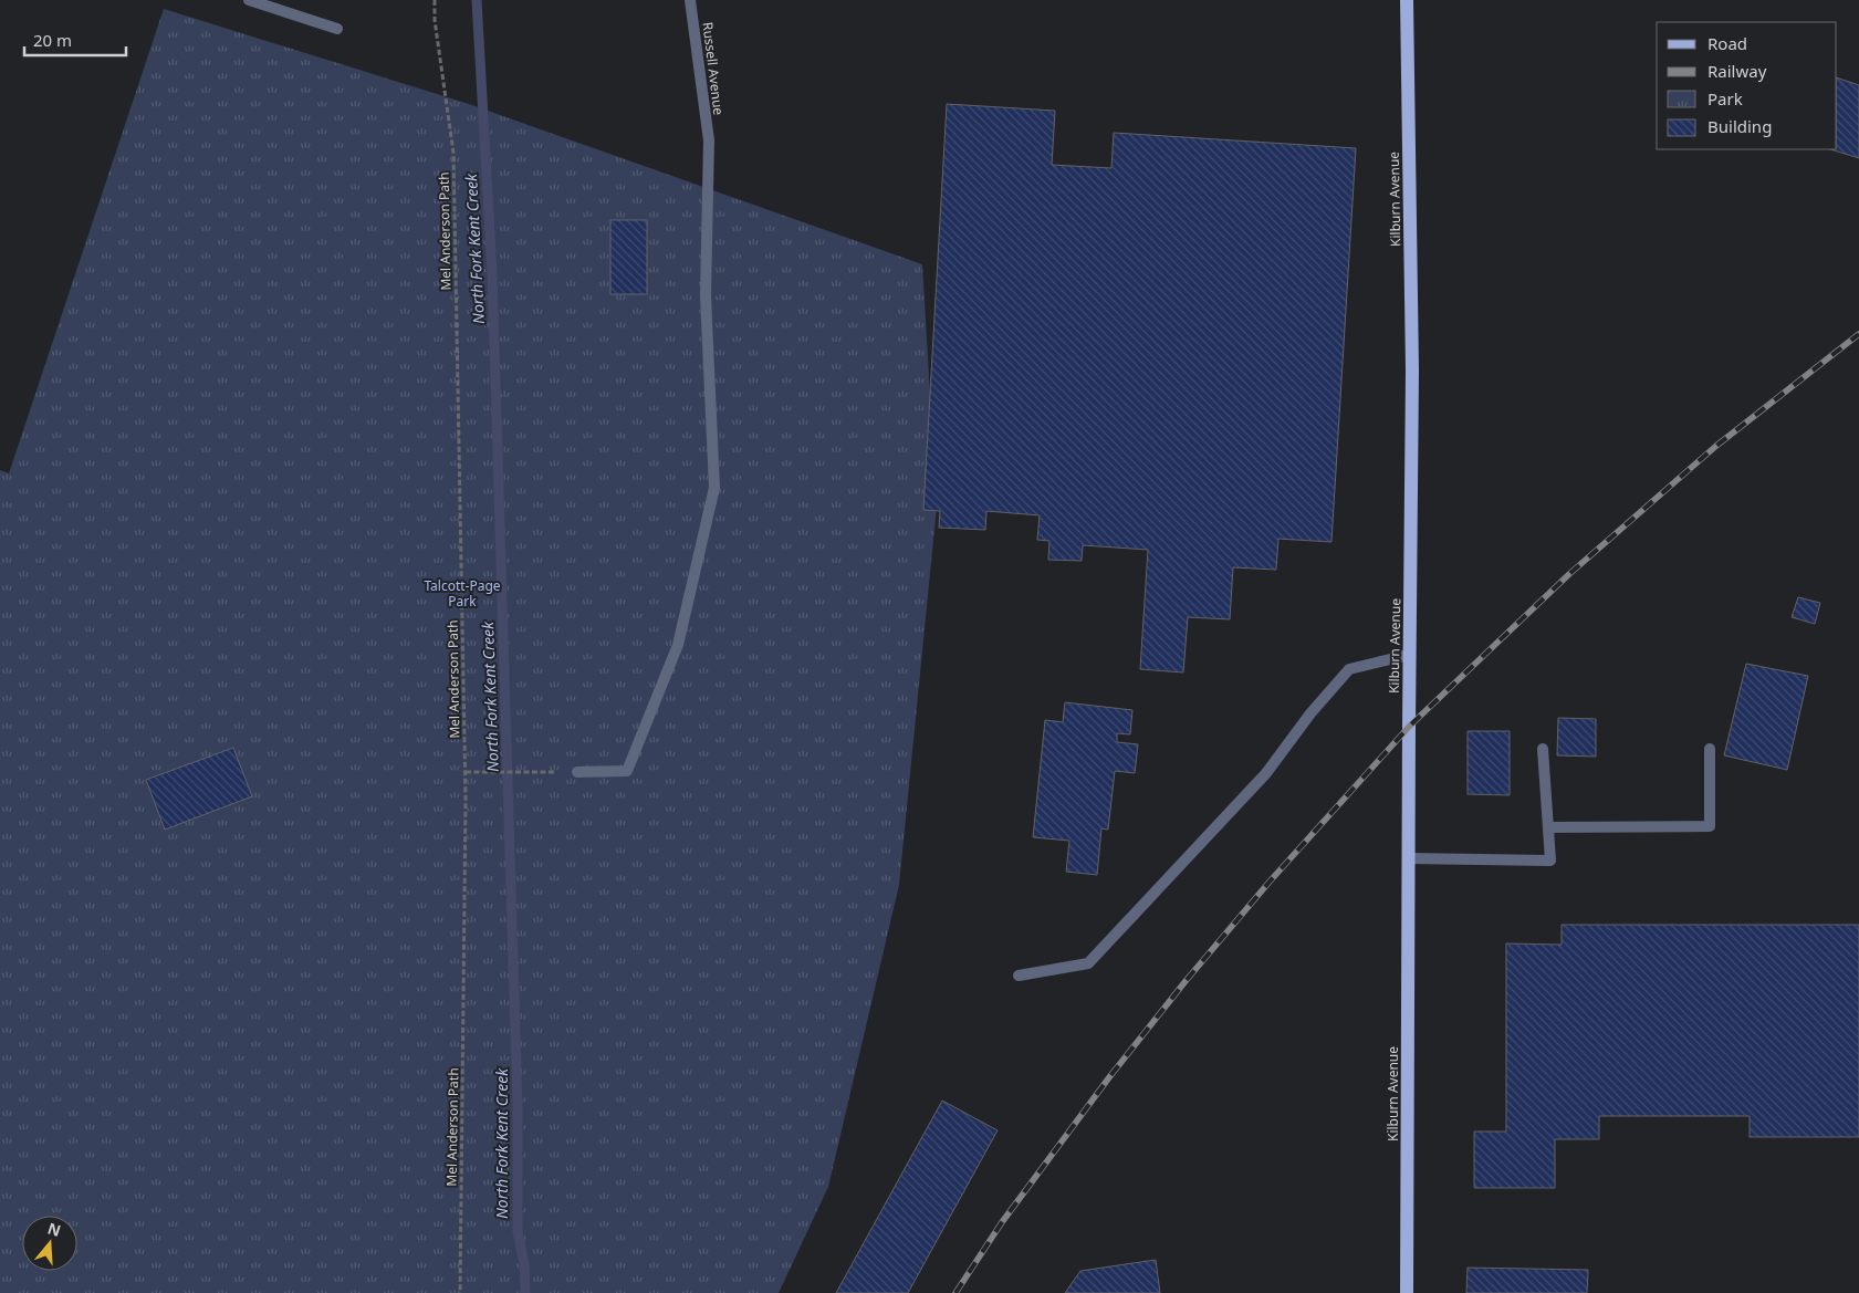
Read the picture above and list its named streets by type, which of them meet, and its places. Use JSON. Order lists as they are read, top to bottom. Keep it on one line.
{"streets":{"main road":["Kilburn Avenue"],"street":["Russell Avenue"],"path":["Mel Anderson Path"]},"water":["North Fork Kent Creek"],"parks":["Talcott-Page Park"],"legend":["Road","Railway","Park","Building"],"scale_bar":"20 m","north":"top"}
